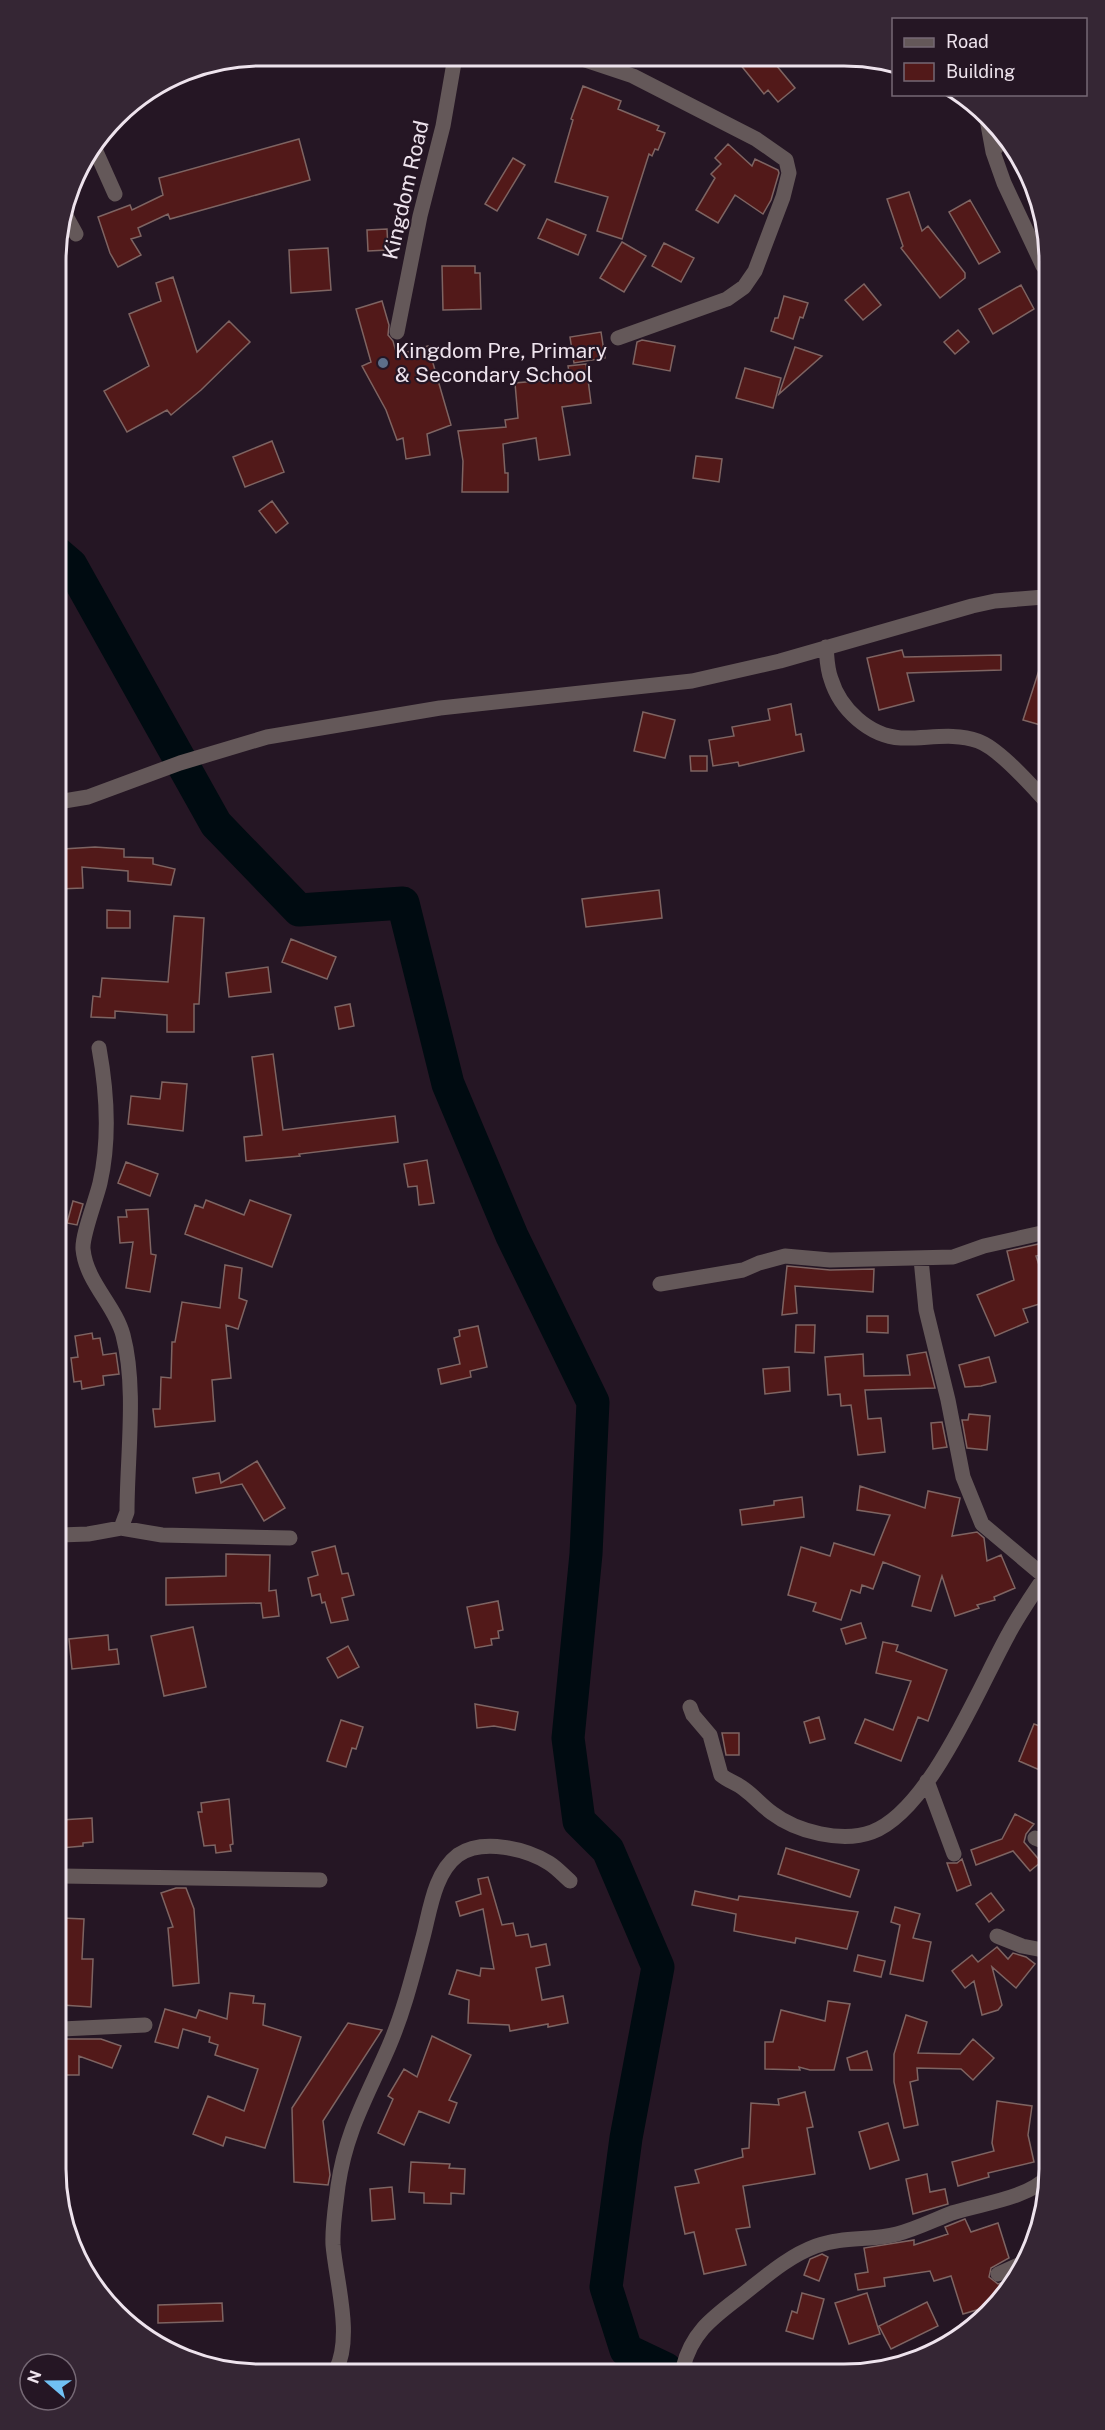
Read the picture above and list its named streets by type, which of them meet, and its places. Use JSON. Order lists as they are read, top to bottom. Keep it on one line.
{"streets":{"street":["Kingdom Road"]},"places":["Kingdom Pre, Primary & Secondary School"],"legend":["Road","Building"],"north":"left"}
